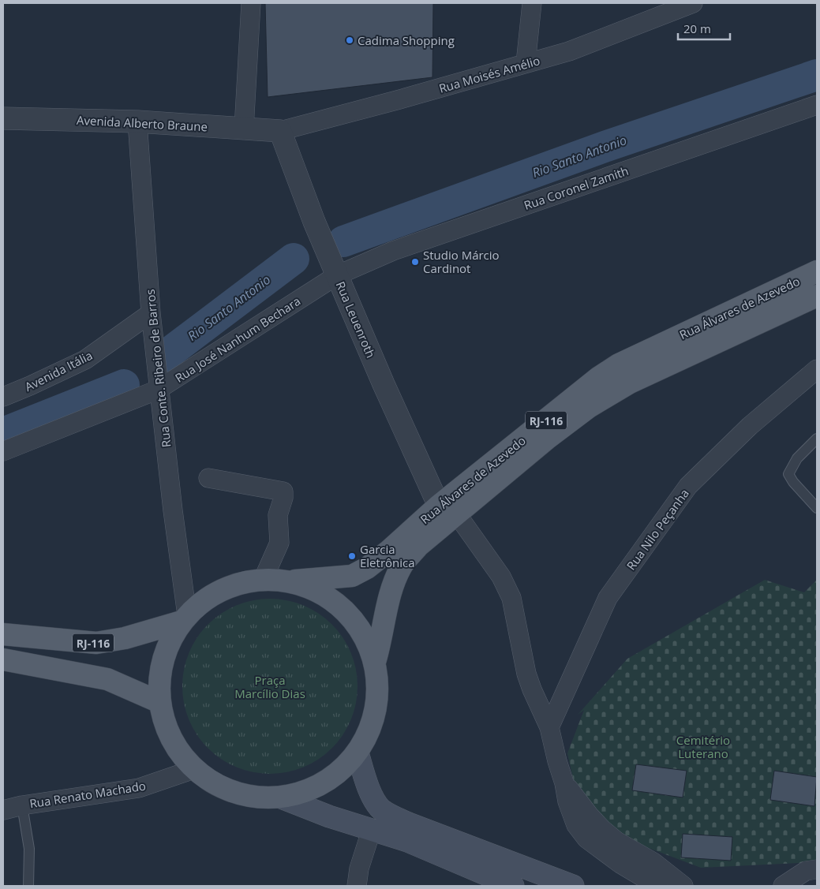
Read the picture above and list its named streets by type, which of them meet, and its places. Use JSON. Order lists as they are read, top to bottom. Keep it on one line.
{"streets":{"main road":["Rua Álvares de Azevedo","RJ-116"],"street":["Rua Moisés Amélio","Avenida Alberto Braune","Rua Coronel Zamith","Rua Leuenroth","Rua José Nanhum Bechara","Rua Conte. Ribeiro de Barros","Avenida Itália","Rua Nilo Peçanha","Rua Renato Machado"]},"crossings":[["Rua Moisés Amélio","Avenida Alberto Braune"],["Rua Moisés Amélio","Rua Leuenroth"],["Avenida Alberto Braune","Rua Leuenroth"],["Avenida Alberto Braune","Rua Conte. Ribeiro de Barros"],["Rua Coronel Zamith","Rua Leuenroth"],["Rua Coronel Zamith","Rua José Nanhum Bechara"],["Rua Álvares de Azevedo","Rua Leuenroth"],["Rua Álvares de Azevedo","RJ-116"],["Rua Leuenroth","Rua José Nanhum Bechara"],["Rua José Nanhum Bechara","Rua Conte. Ribeiro de Barros"],["Rua Conte. Ribeiro de Barros","Avenida Itália"],["Rua Conte. Ribeiro de Barros","RJ-116"],["RJ-116","Rua Renato Machado"]],"water":["Rio Santo Antonio"],"parks":["Praça Marcílio Dias","Cemitério Luterano"],"places":["Cadima Shopping","Studio Márcio Cardinot","Garcia Eletrônica"],"scale_bar":"20 m"}
